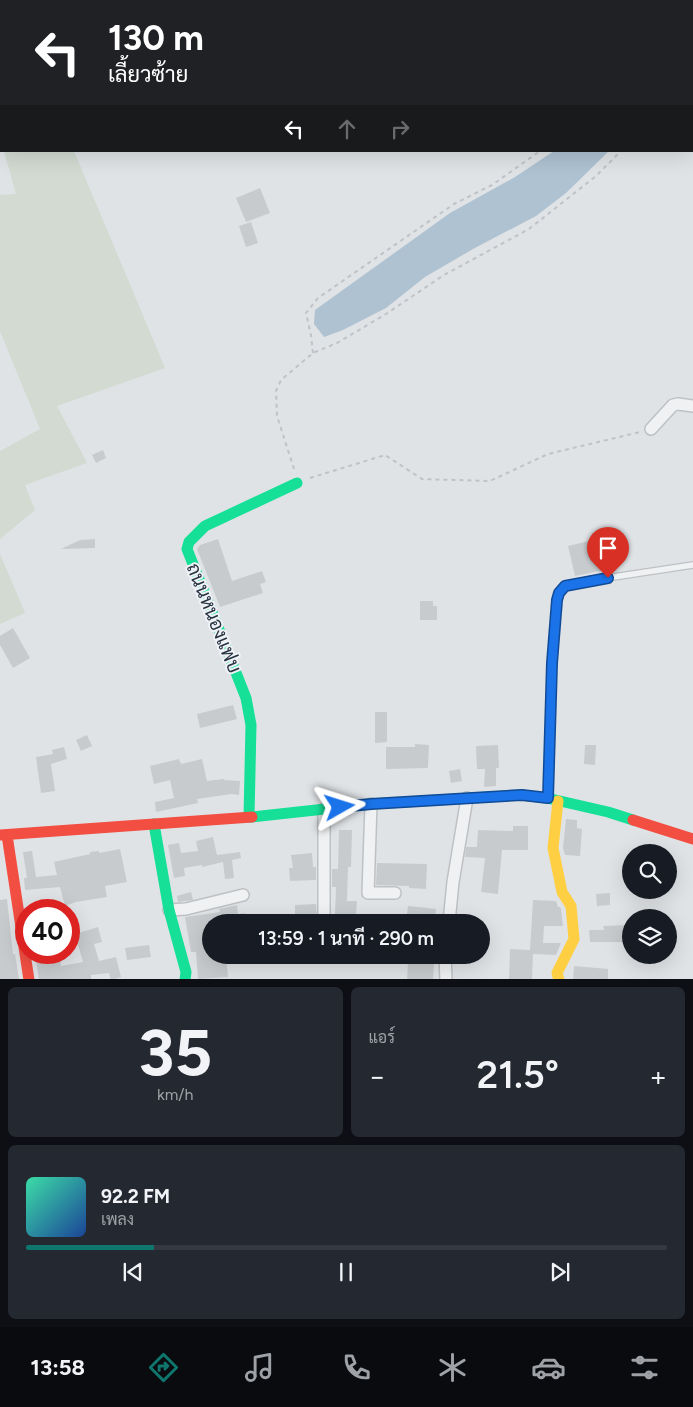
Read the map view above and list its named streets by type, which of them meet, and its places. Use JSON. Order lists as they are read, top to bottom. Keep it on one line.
{"streets":{"street":["ถนนหนองแฟบ"]},"page":{"turn":["130 m","เลี้ยวซ้าย"],"limit":"40","trip":"13:59 · 1 นาที · 290 m","tile":[["35","km/h"],"แอร์"],"heat":["−","21.5°","+"],"song":["92.2 FM","เพลง"],"tabs":"13:58"}}
